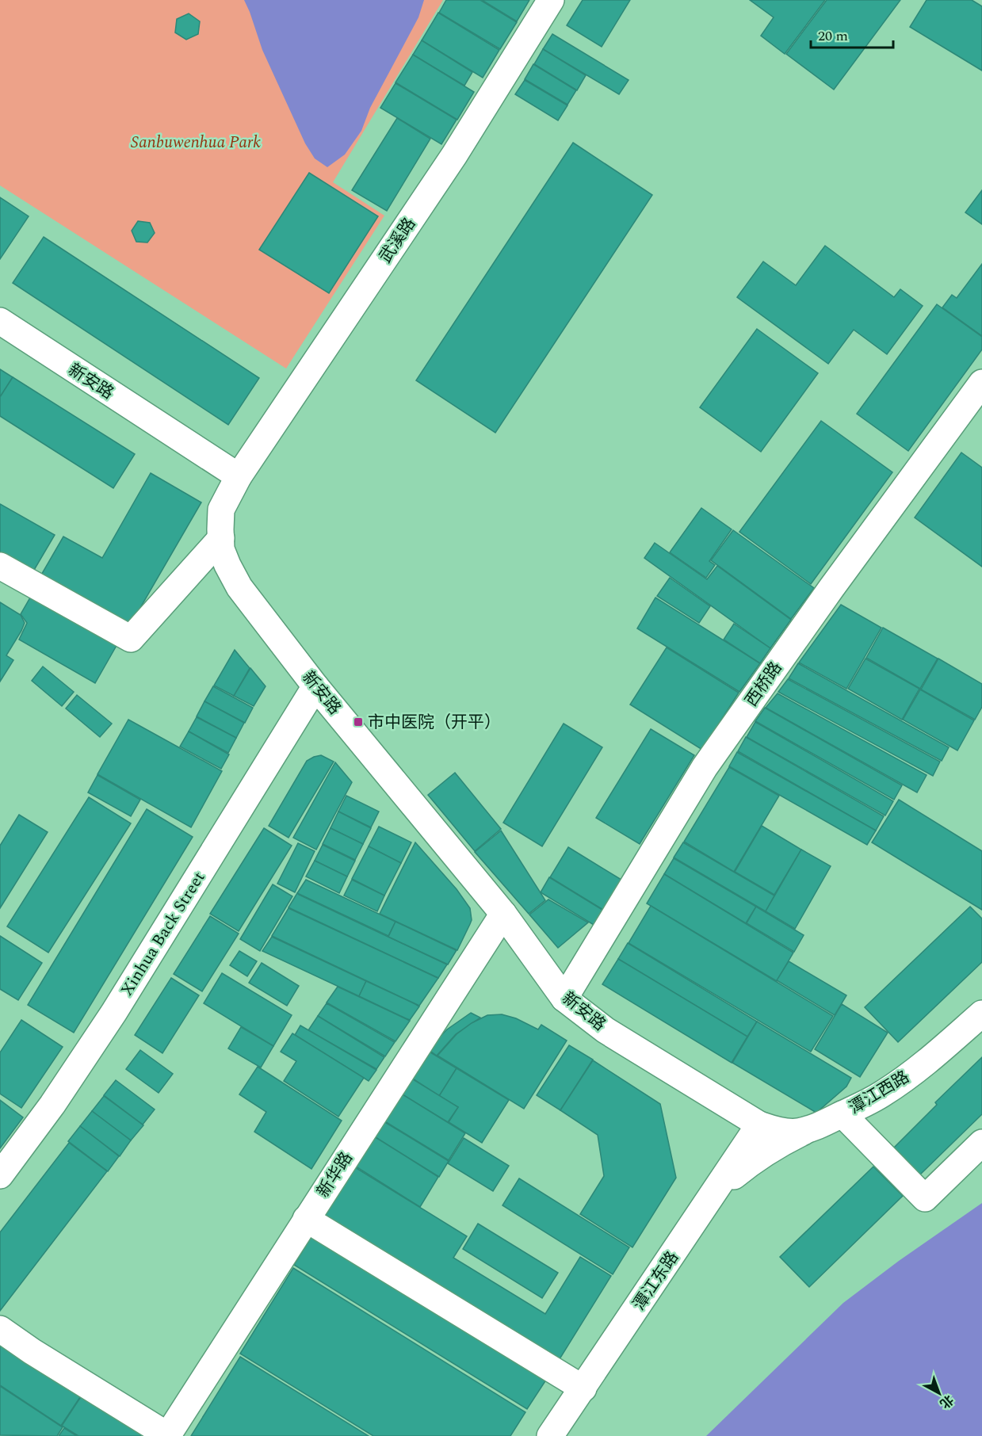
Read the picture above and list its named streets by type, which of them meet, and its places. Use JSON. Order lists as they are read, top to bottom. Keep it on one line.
{"streets":{"street":["武溪路","新安路","西桥路","Xinhua Back Street","潭江西路","新华路","潭江东路"]},"crossings":[["武溪路","新安路"],["新安路","西桥路"],["新安路","Xinhua Back Street"],["新安路","潭江西路"],["新安路","新华路"],["新安路","潭江东路"],["潭江西路","潭江东路"]],"parks":["Sanbuwenhua Park"],"places":{"transit":["市中医院（开平）"]},"scale_bar":"20 m","north":"bottom right"}
